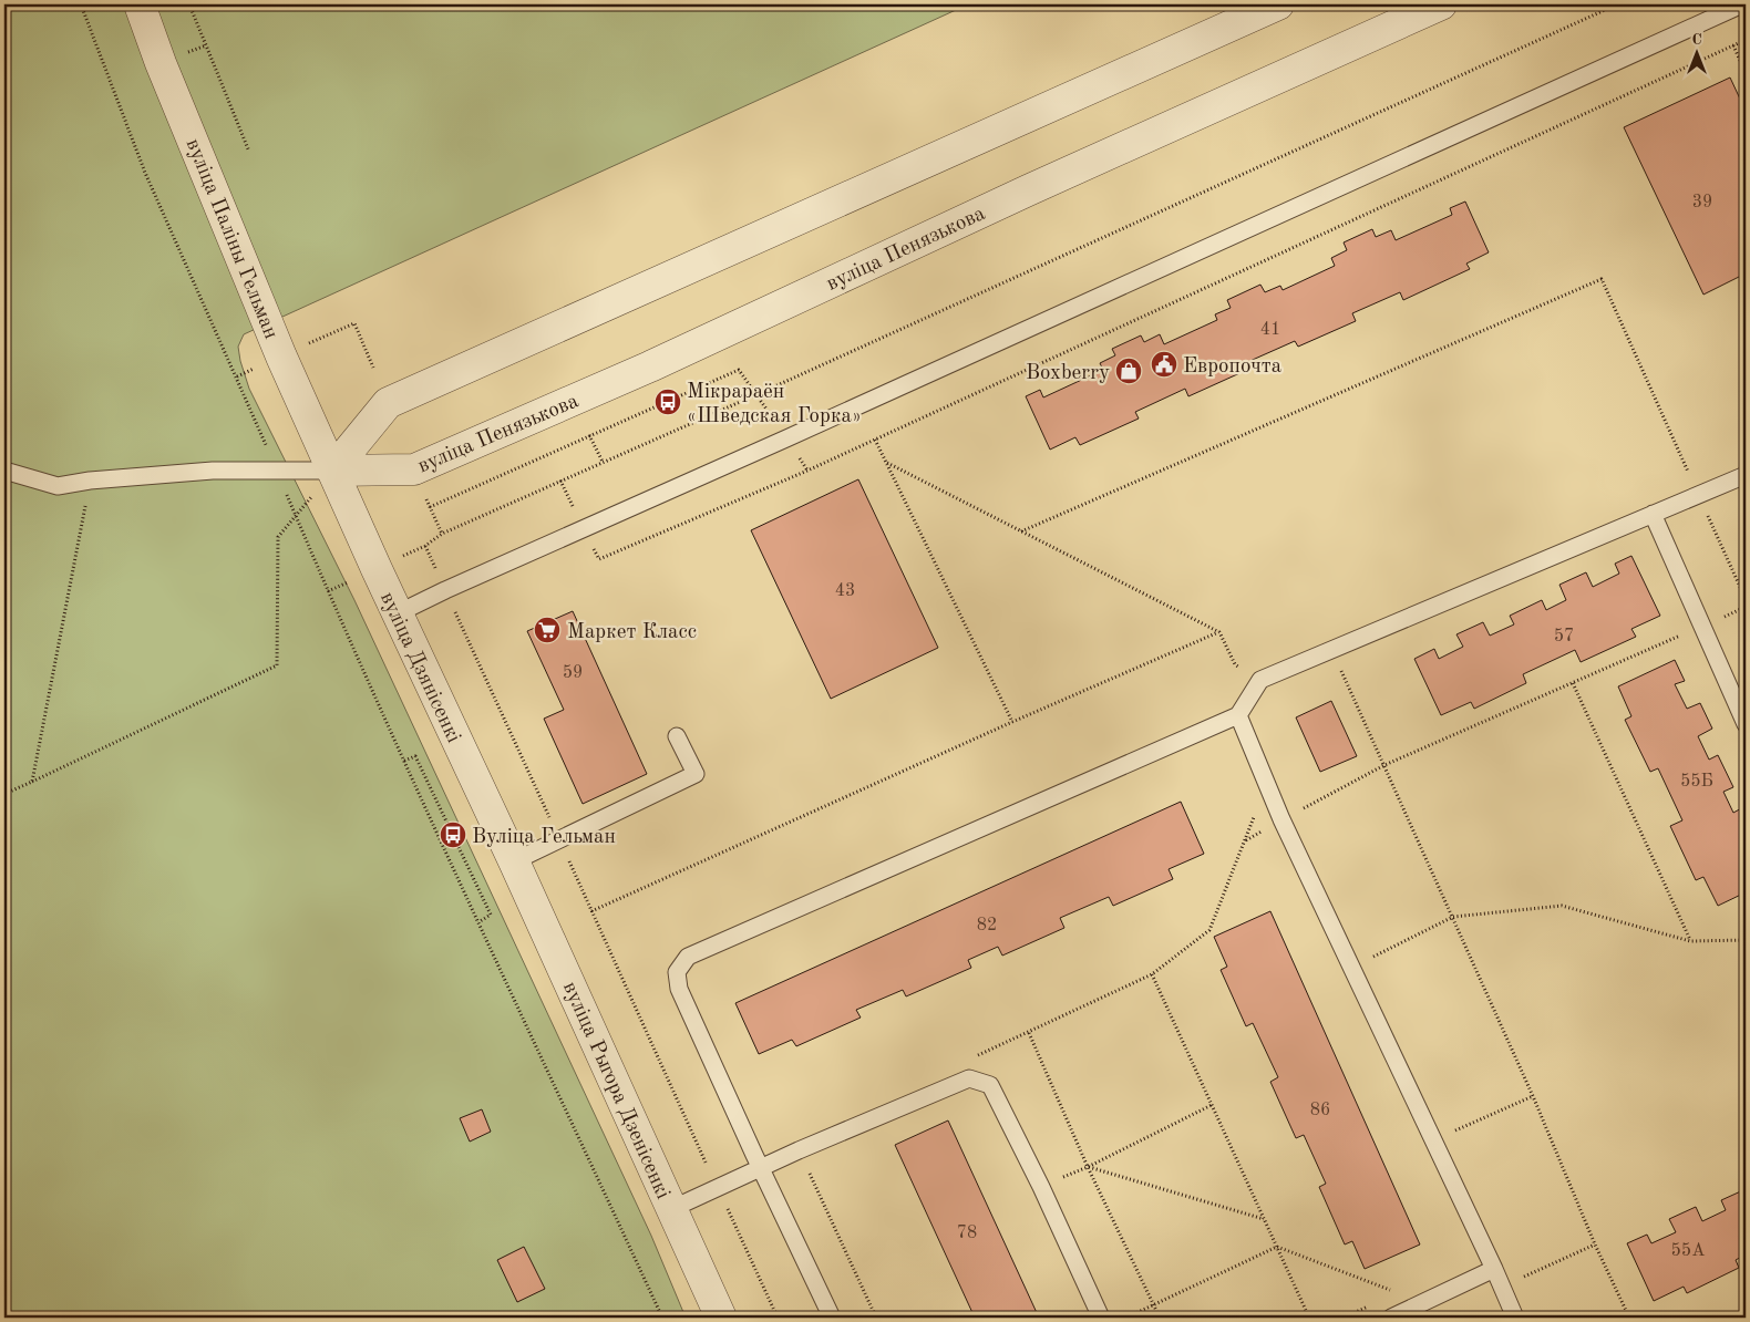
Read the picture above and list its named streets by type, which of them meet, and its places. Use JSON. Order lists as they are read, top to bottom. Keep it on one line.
{"streets":{"street":["вуліца Паліны Гельман","вуліца Пенязькова","вуліца Дзянісенкі","вуліца Рыгора Дзенісенкі"]},"crossings":[["вуліца Паліны Гельман","вуліца Пенязькова"],["вуліца Паліны Гельман","вуліца Дзянісенкі"],["вуліца Пенязькова","вуліца Дзянісенкі"],["вуліца Дзянісенкі","вуліца Рыгора Дзенісенкі"]],"places":{"public building":["Европочта"],"shop":["Boxberry"],"bus stop":["Мікрараён «Шведская Горка»","Вуліца Гельман"],"supermarket":["Маркет Класс"]},"house_numbers":["39","41","43","57","59","55Б","82","86","78","55A"],"north":"top"}
